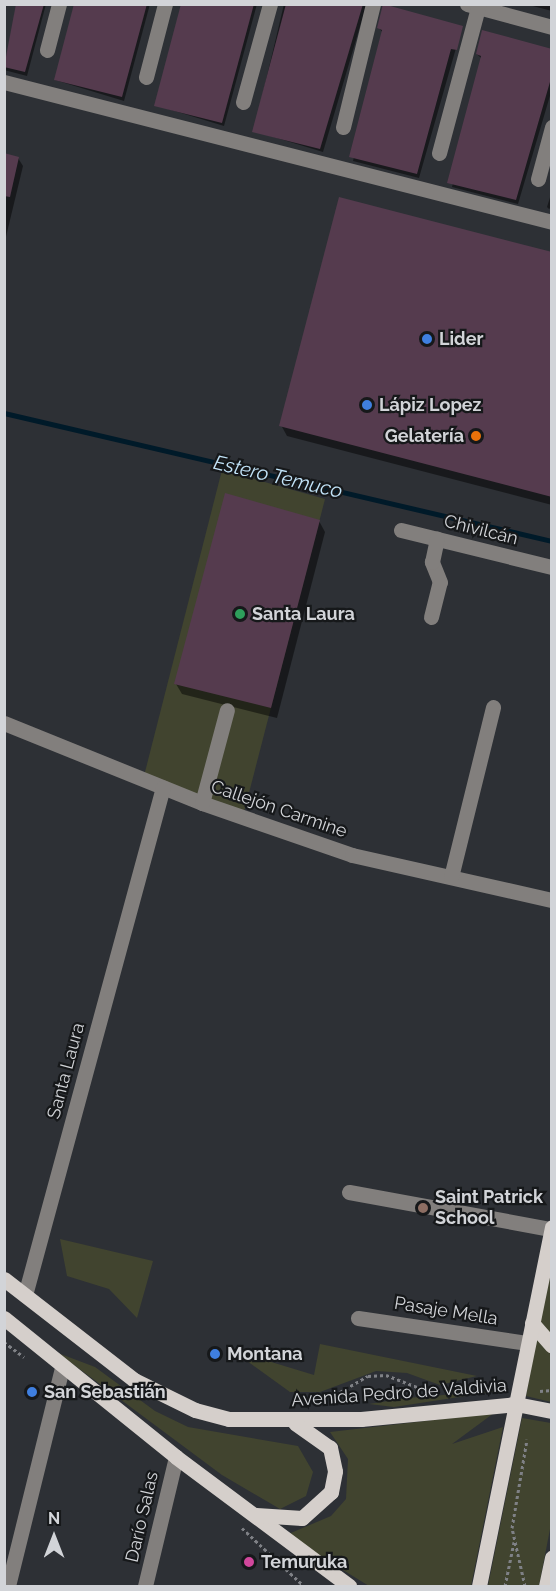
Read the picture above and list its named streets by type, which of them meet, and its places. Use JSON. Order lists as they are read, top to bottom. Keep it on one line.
{"streets":{"main road":["Avenida Pedro de Valdivia"],"street":["Chivilcán","Callejón Carmine","Santa Laura","Pasaje Mella","Darío Salas"]},"crossings":[["Callejón Carmine","Santa Laura"],["Santa Laura","Avenida Pedro de Valdivia"]],"water":["Estero Temuco"],"places":["Lider","Lápiz Lopez","Gelatería","Santa Laura","Saint Patrick School","Montana","San Sebastián","Temuruka"],"north":"top"}
